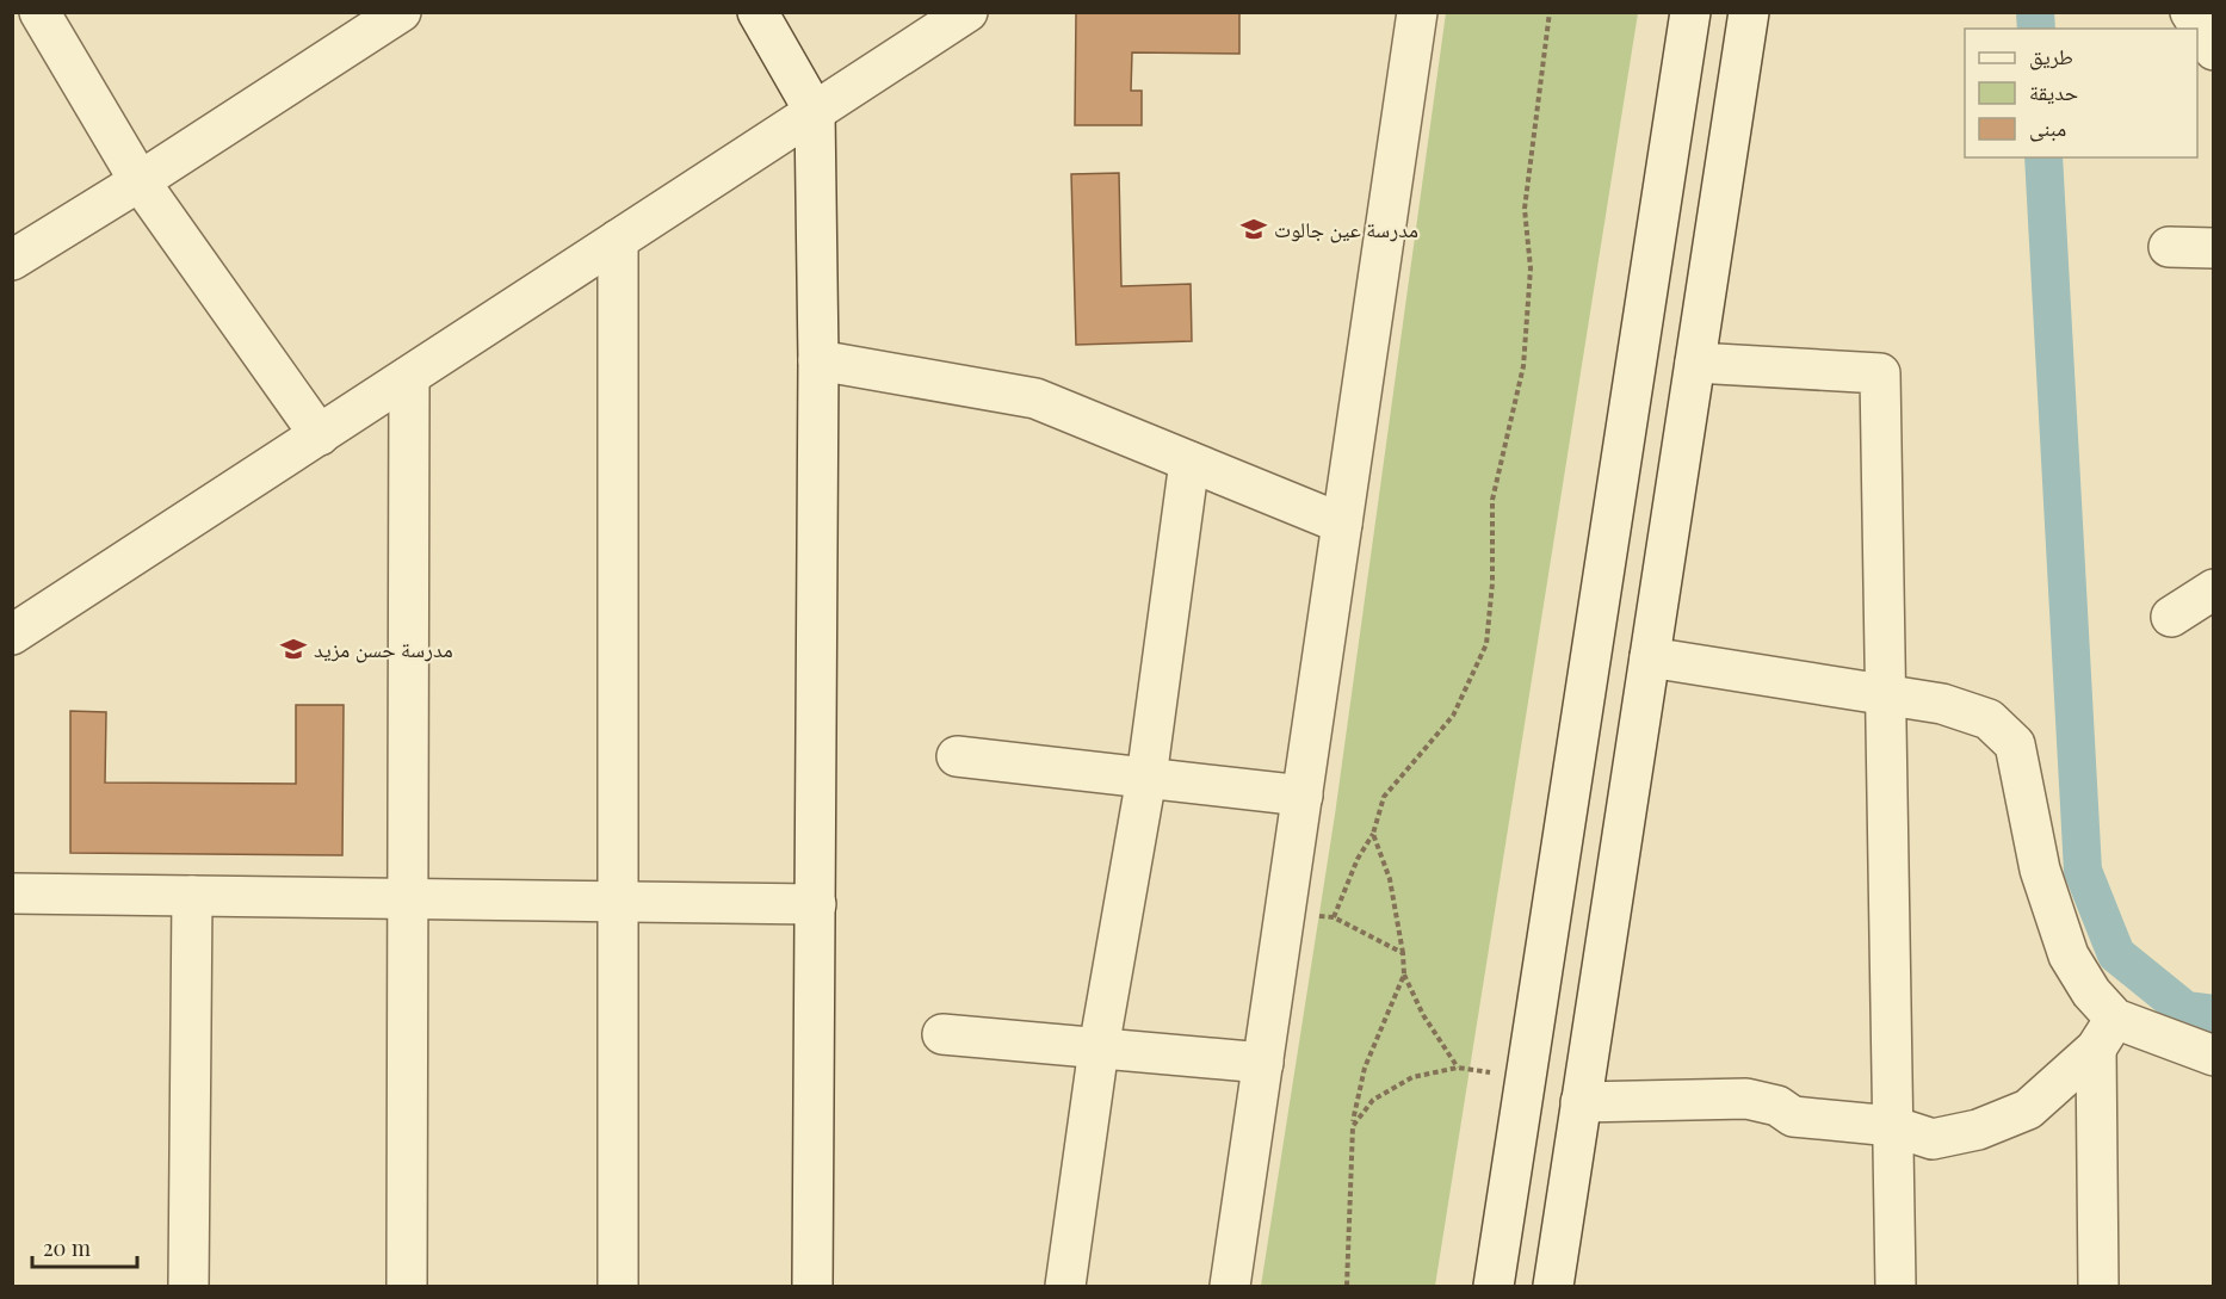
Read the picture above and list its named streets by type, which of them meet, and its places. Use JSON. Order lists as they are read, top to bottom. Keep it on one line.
{"places":{"school or university":["مدرسة عين جالوت","مدرسة حسن مزيد"]},"legend":["طريق","حديقة","مبنى"],"scale_bar":"20 m"}
